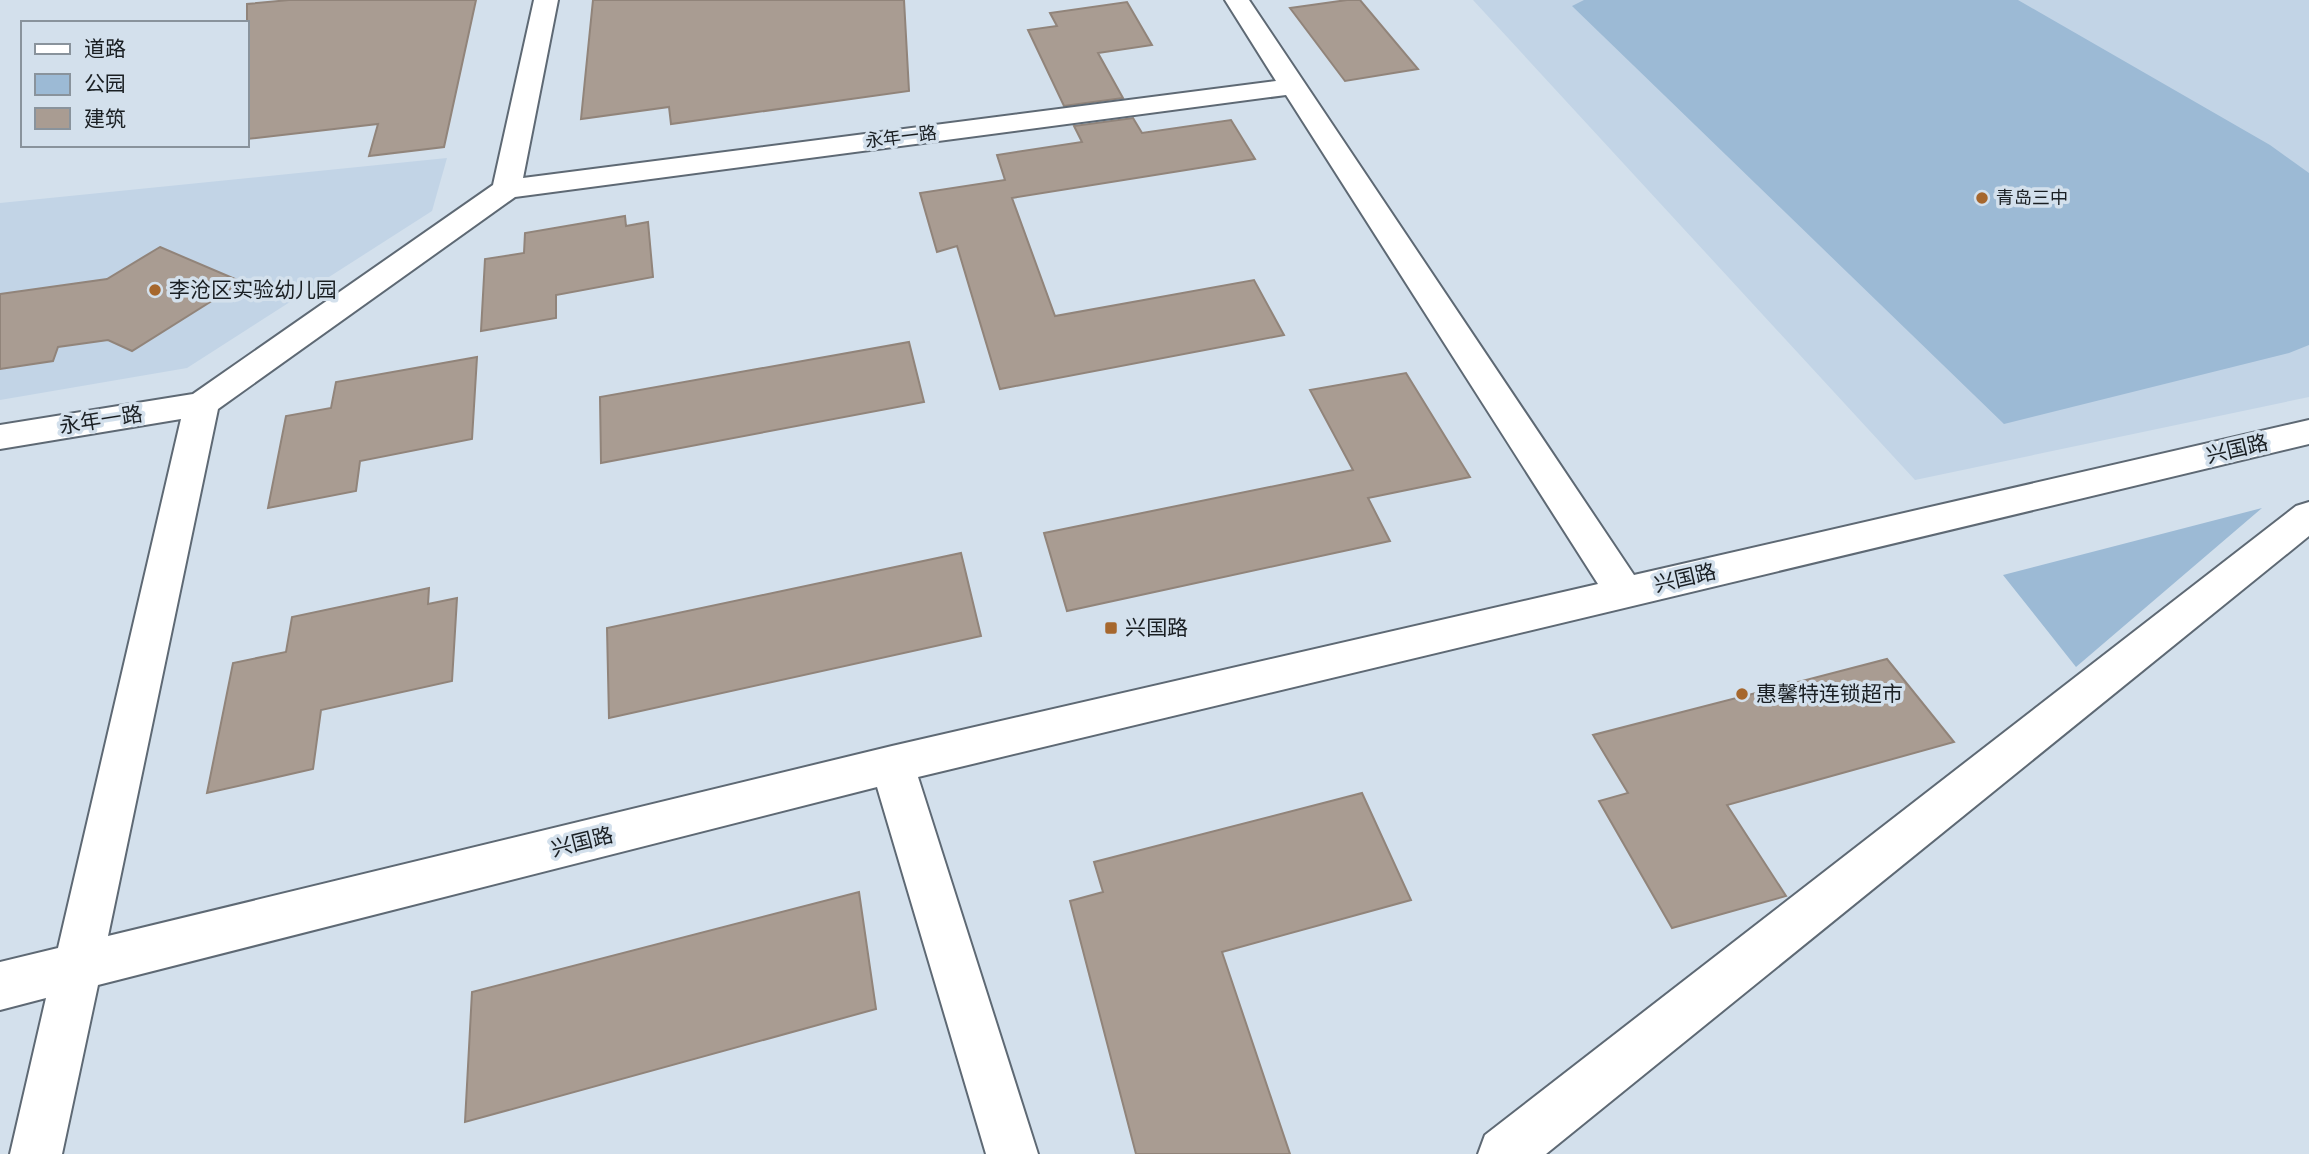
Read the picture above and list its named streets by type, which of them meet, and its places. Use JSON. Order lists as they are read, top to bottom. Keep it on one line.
{"streets":{"street":["永年一路","兴国路"]},"places":{"other":["青岛三中","李沧区实验幼儿园","惠馨特连锁超市"],"transit":["兴国路"]},"legend":["道路","公园","建筑"]}
